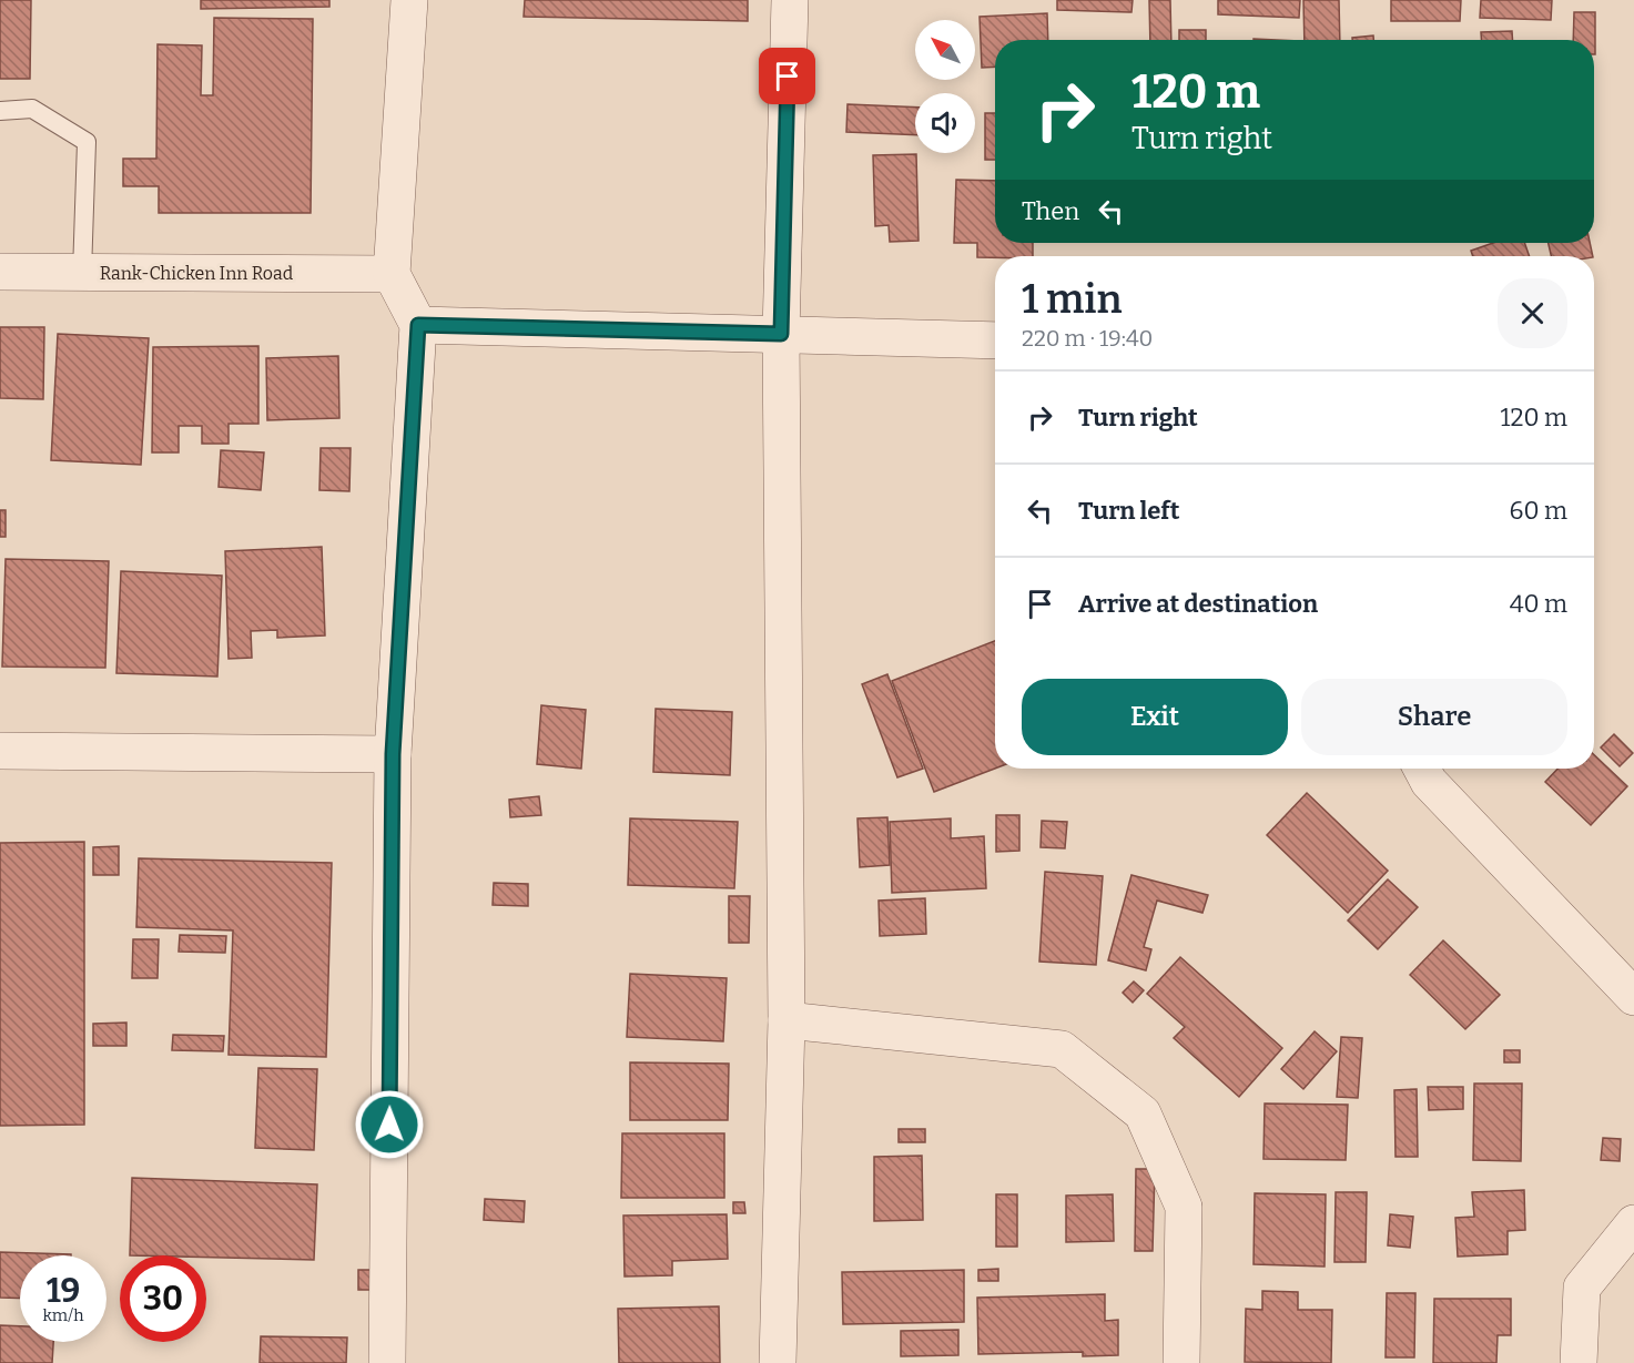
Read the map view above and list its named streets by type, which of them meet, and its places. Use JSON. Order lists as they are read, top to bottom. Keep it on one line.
{"streets":{"street":["Rank-Chicken Inn Road"]},"north":"top left","page":{"turn":["120 m","Turn right"],"then":"Then","heading":["1 min","220 m · 19:40"],"list":[{"name":"Turn right","value":"120 m"},{"name":"Turn left","value":"60 m"},{"name":"Arrive at destination","value":"40 m"}],"buttons":["Exit","Share"],"speed":"19 km/h","limit":"30"}}
